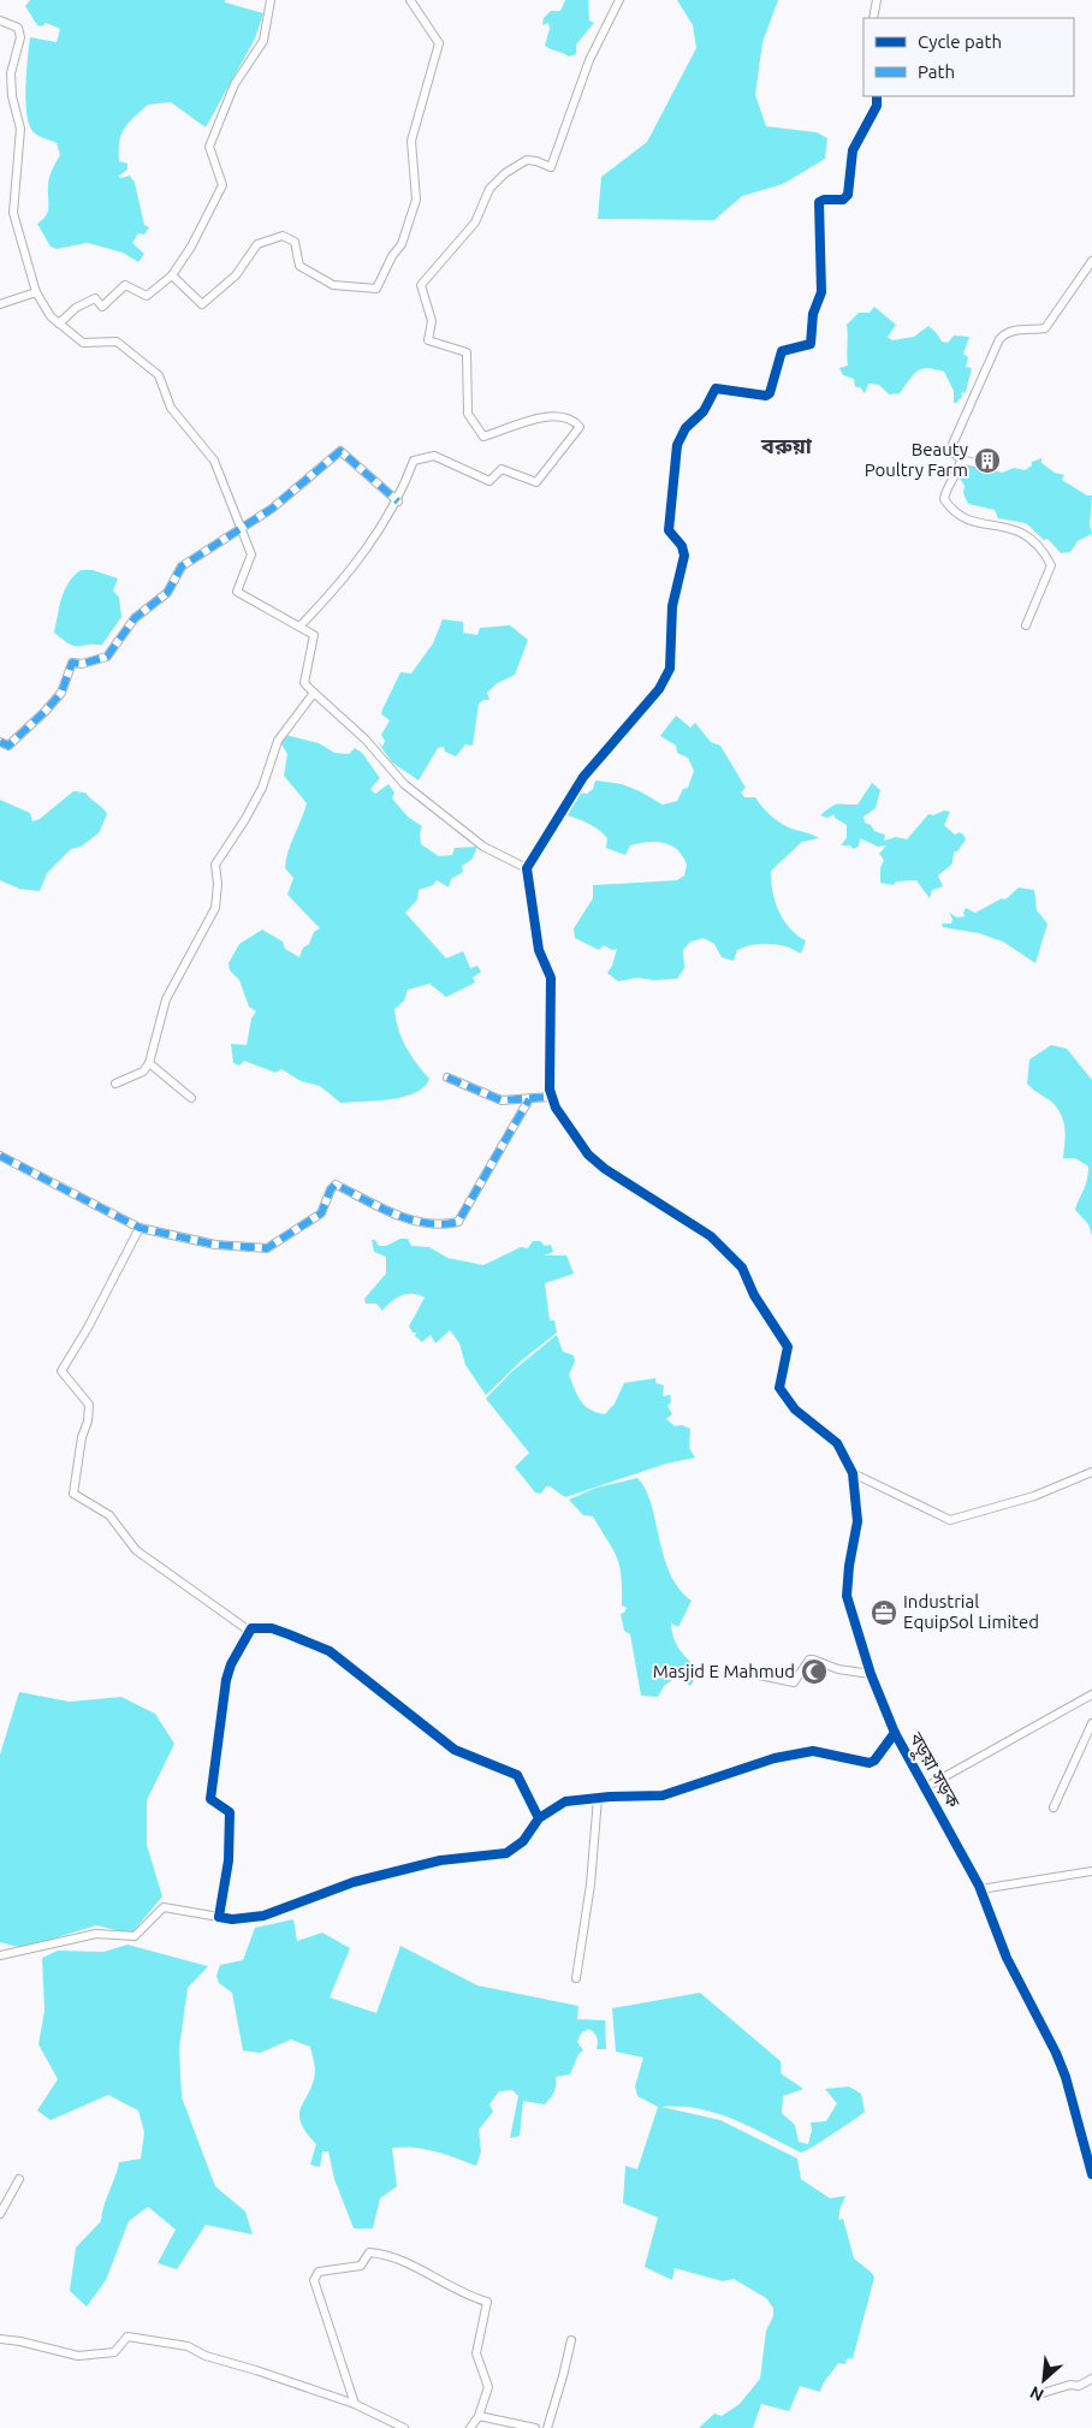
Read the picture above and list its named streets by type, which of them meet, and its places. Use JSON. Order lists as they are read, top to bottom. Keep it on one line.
{"streets":{"street":["বড়ুয়া সড়ক"]},"districts":["বরুয়া"],"places":{"building":["Beauty Poultry Farm"],"office":["Industrial EquipSol Limited"],"mosque":["Masjid E Mahmud"]},"legend":["Cycle path","Path"],"north":"bottom left"}
